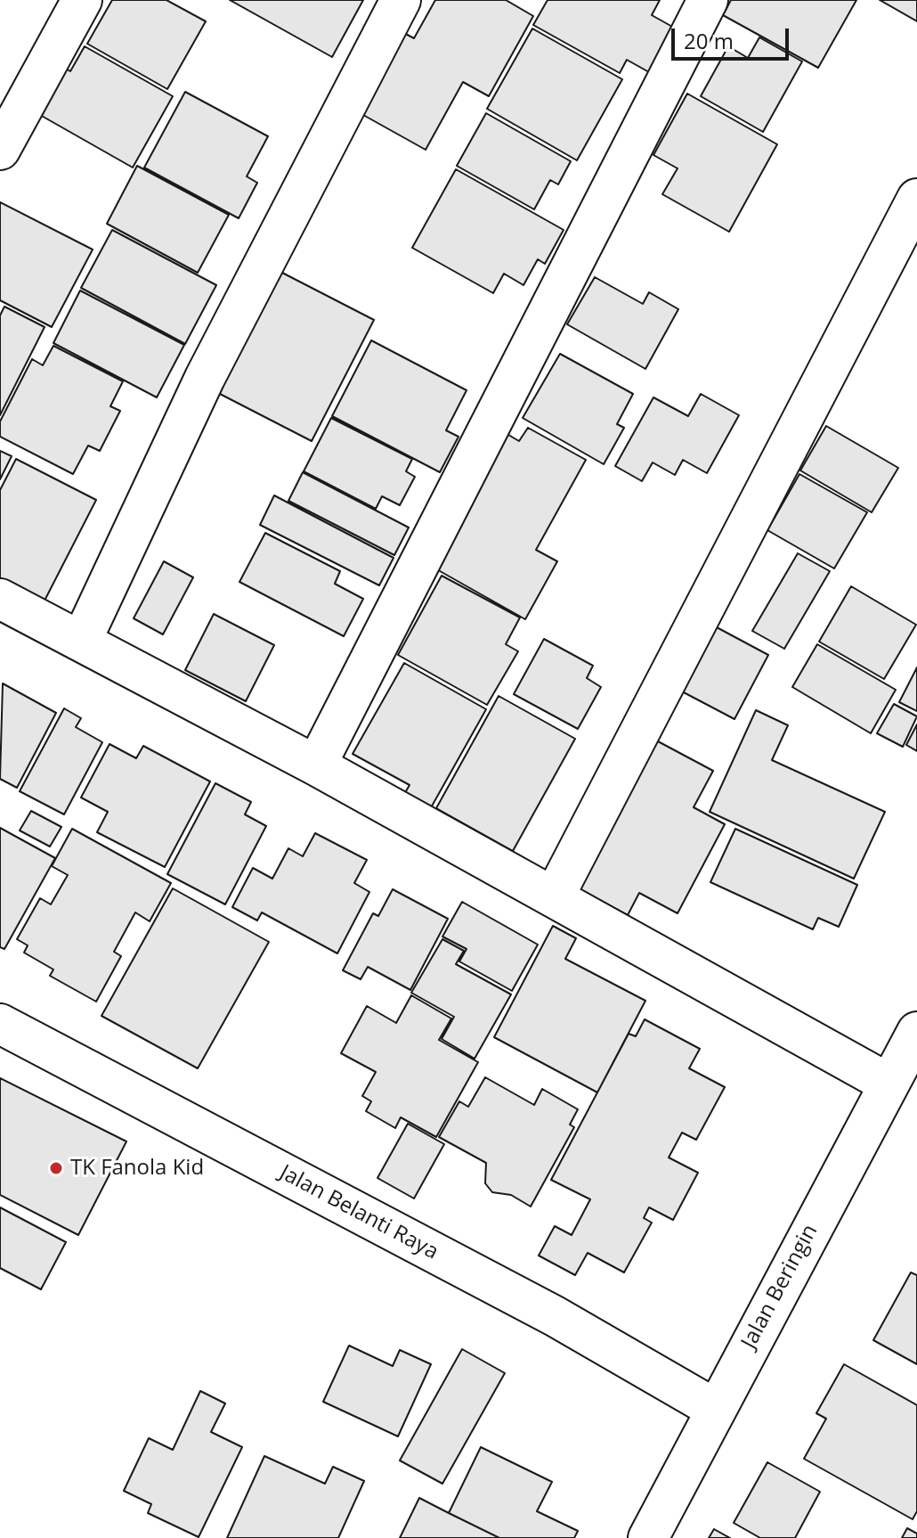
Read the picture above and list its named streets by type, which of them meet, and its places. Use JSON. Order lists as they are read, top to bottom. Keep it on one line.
{"streets":{"street":["Jalan Belanti Raya","Jalan Beringin"]},"crossings":[["Jalan Belanti Raya","Jalan Beringin"]],"places":["TK Fanola Kid"],"scale_bar":"20 m"}
